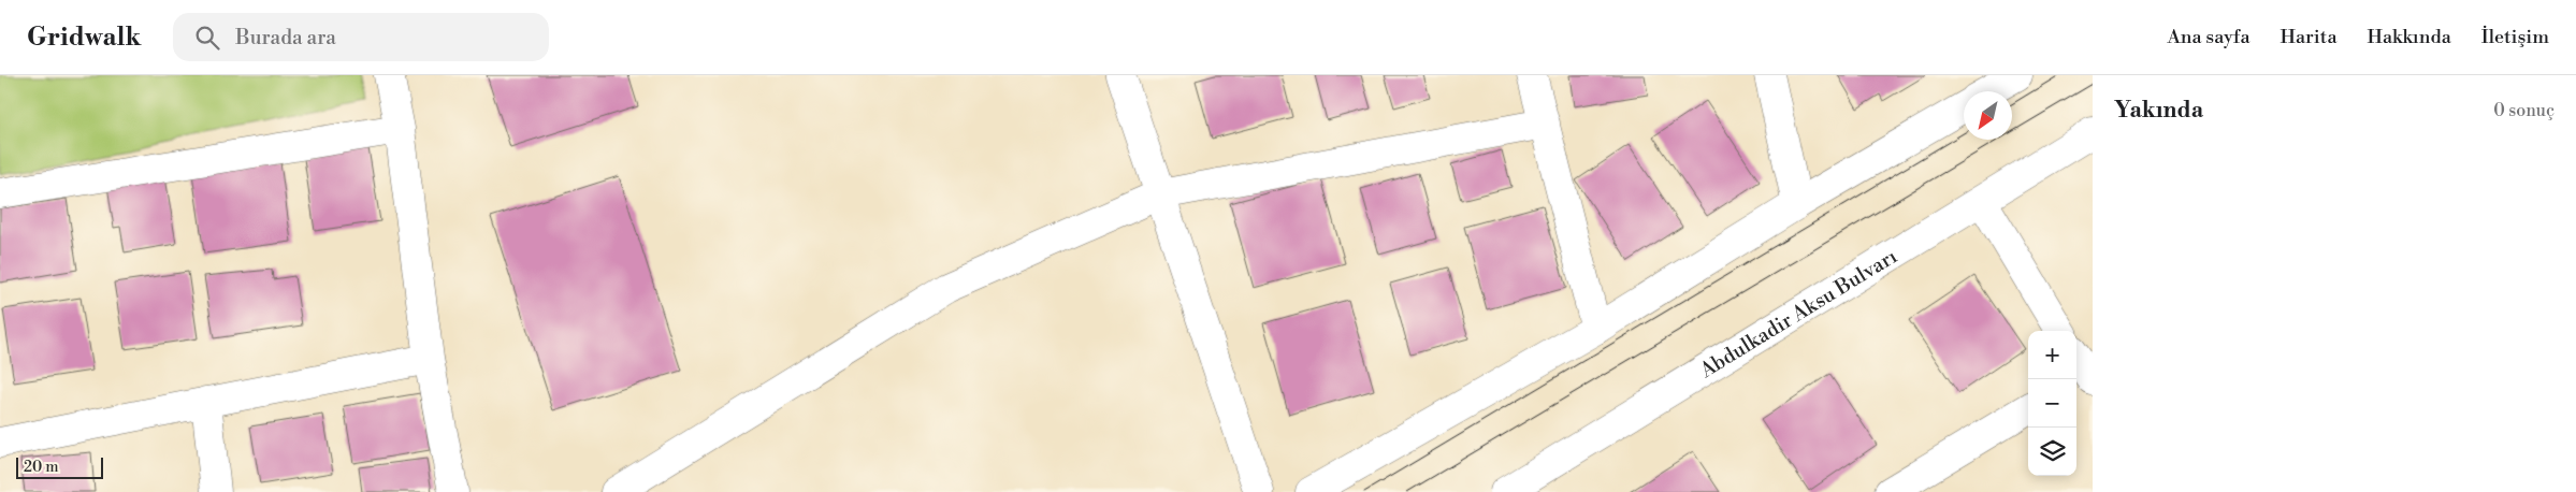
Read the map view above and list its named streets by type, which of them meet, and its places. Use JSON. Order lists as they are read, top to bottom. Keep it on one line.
{"streets":{"street":["Abdulkadir Aksu Bulvarı"]},"scale_bar":"20 m","north":"bottom left","page":{"header":"Gridwalk","search":"Burada ara","nav":["Ana sayfa","Harita","Hakkında","İletişim"],"heading":["Yakında","0 sonuç"],"map_buttons":["+","−"],"scale":"20 m"}}
